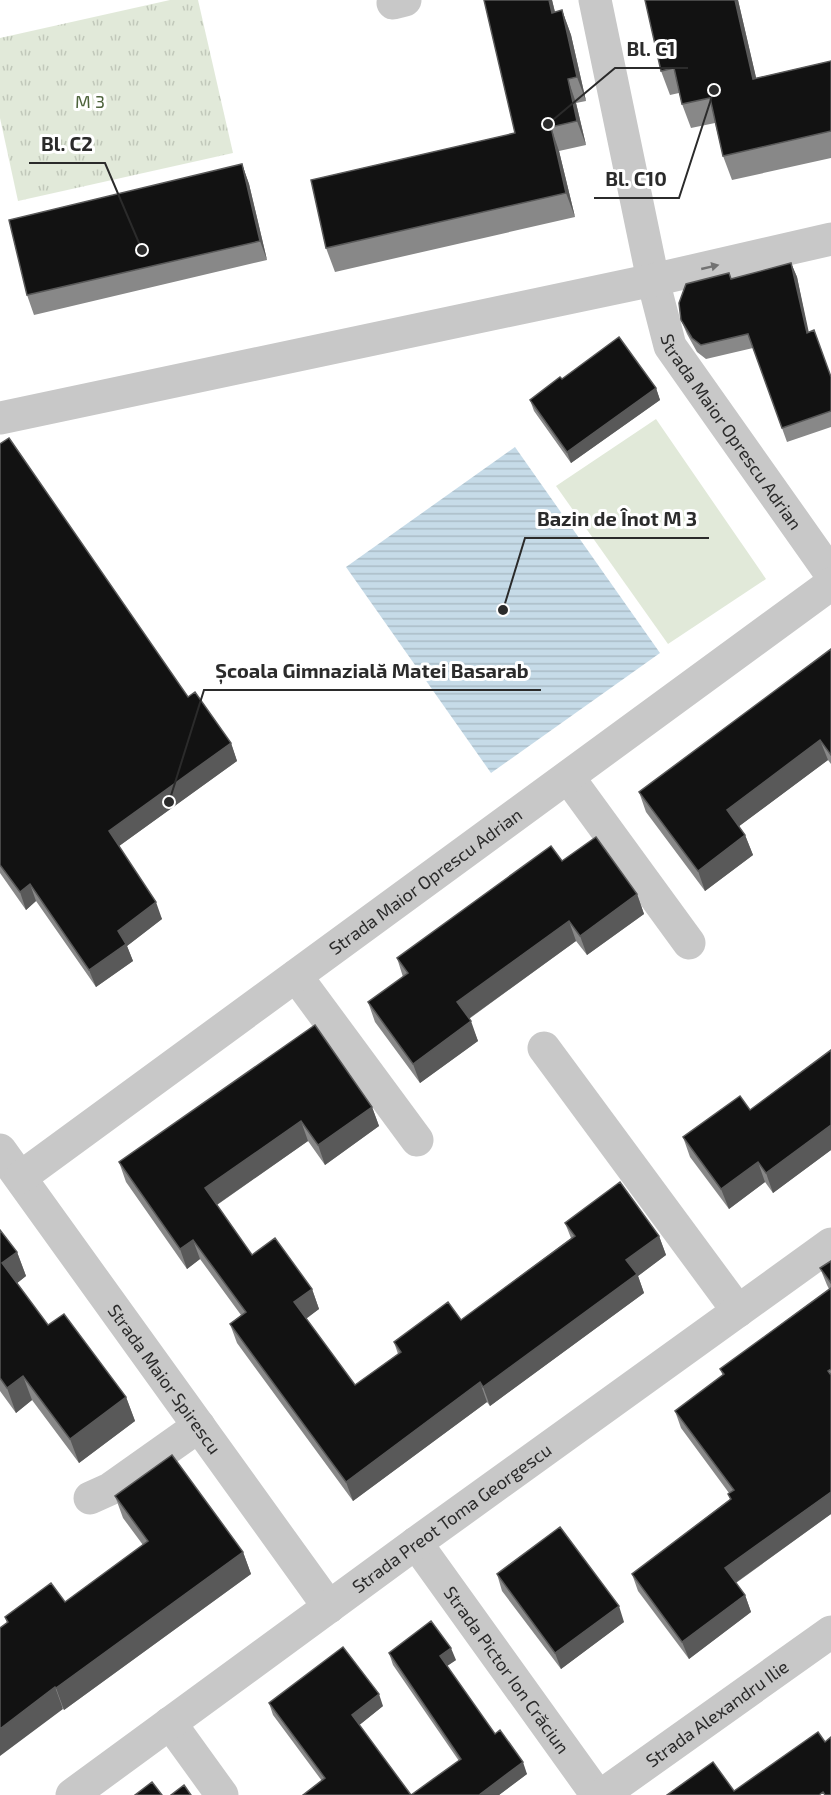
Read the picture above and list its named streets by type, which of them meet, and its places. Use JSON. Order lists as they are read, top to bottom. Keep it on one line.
{"streets":{"street":["Strada Maior Oprescu Adrian","Strada Maior Spirescu","Strada Preot Toma Georgescu","Strada Pictor Ion Crăciun","Strada Alexandru Ilie"]},"crossings":[["Strada Maior Oprescu Adrian","Strada Maior Spirescu"],["Strada Maior Spirescu","Strada Preot Toma Georgescu"],["Strada Preot Toma Georgescu","Strada Pictor Ion Crăciun"],["Strada Pictor Ion Crăciun","Strada Alexandru Ilie"]],"parks":["M 3"],"places":["Bl. C10","Bl. C1","Bl. C2","Bazin de Înot M 3","Școala Gimnazială Matei Basarab"]}
